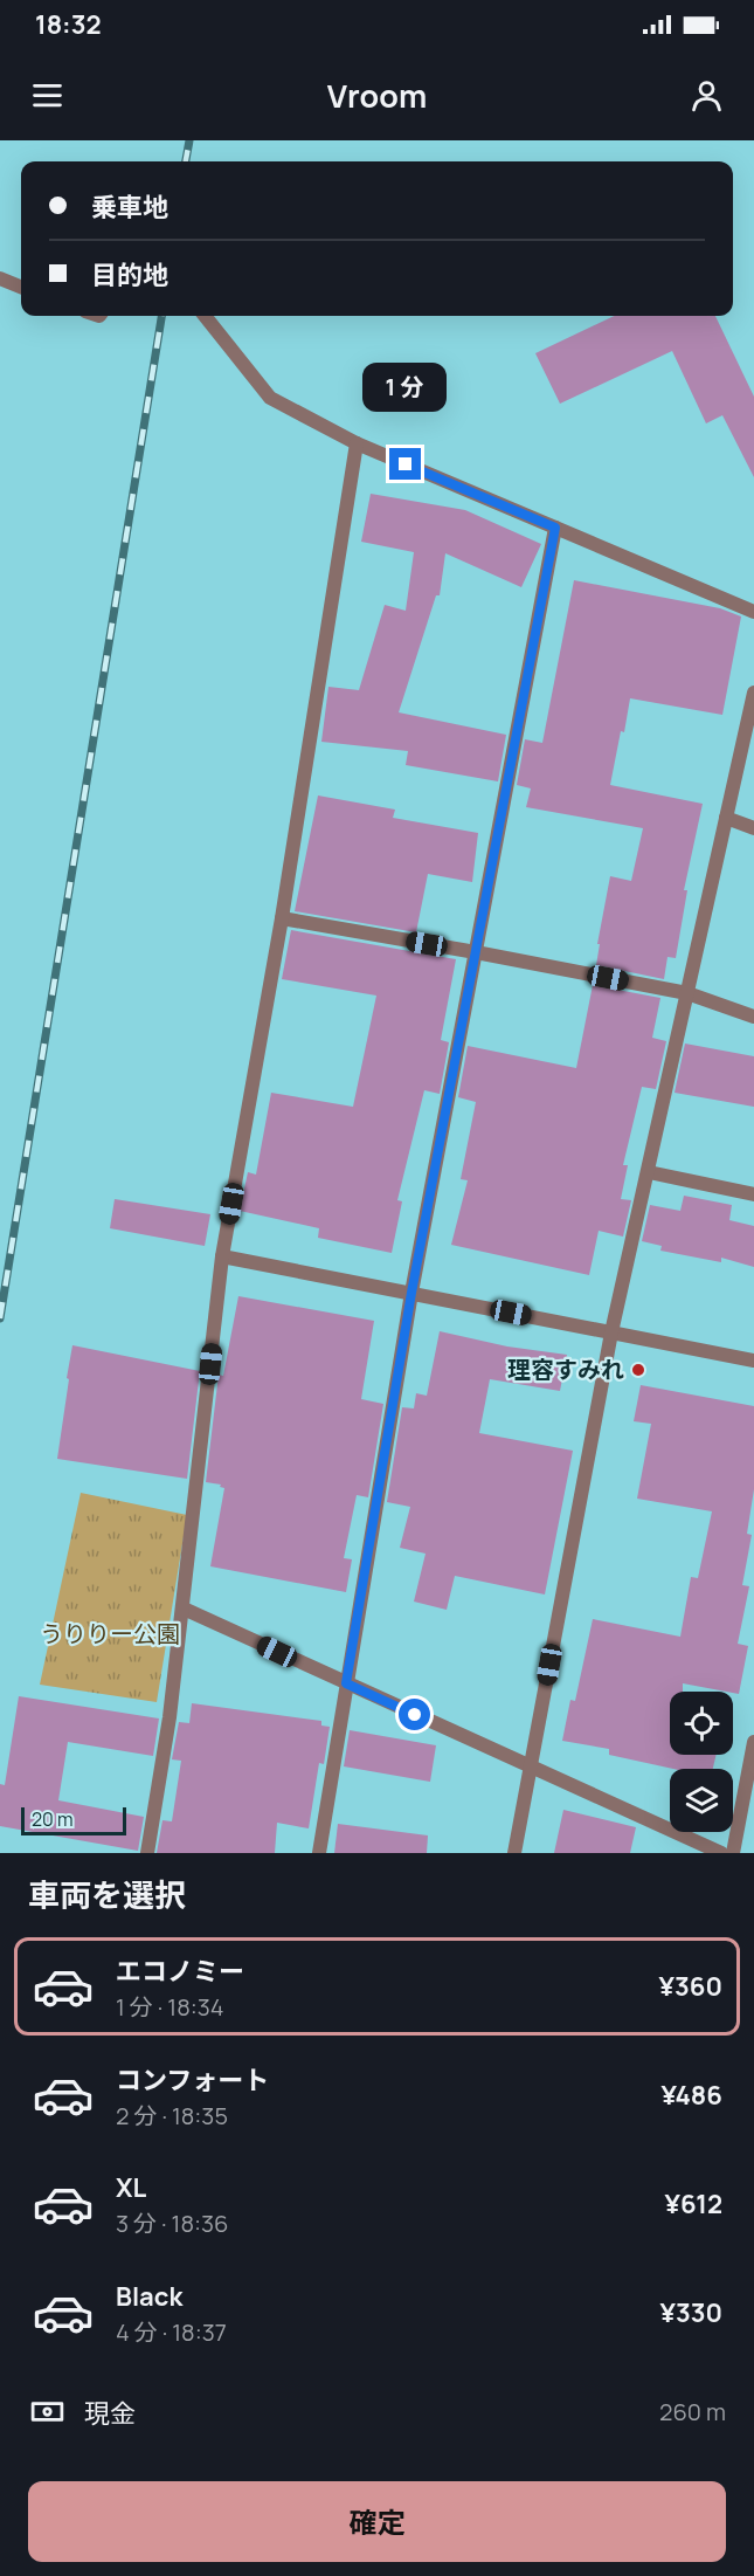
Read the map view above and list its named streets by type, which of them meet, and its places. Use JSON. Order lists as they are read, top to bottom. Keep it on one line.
{"parks":["うりりー公園"],"places":["理容すみれ"],"scale_bar":"20 m","page":{"status":"18:32","header":"Vroom","banner":["乗車地","目的地"],"bubble":"1 分","scale":"20 m","heading":"車両を選択","list":[{"name":"エコノミー","note":"1 分 · 18:34","value":"¥360"},{"name":"コンフォート","note":"2 分 · 18:35","value":"¥486"},{"name":"XL","note":"3 分 · 18:36","value":"¥612"},{"name":"Black","note":"4 分 · 18:37","value":"¥330"}],"pay":["現金","260 m"],"buttons":"確定"}}
